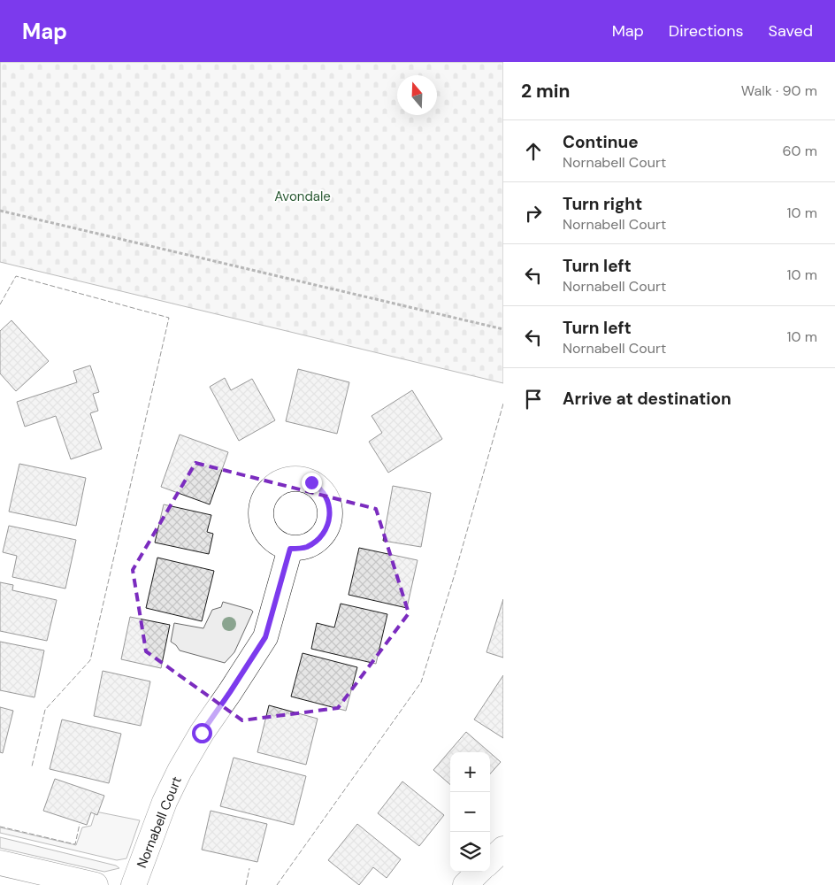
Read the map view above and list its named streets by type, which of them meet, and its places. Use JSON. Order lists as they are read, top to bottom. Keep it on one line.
{"streets":{"street":["Nornabell Court"]},"parks":["Avondale"],"north":"top","page":{"header":"Map","nav":["Map","Directions","Saved"],"heading":["2 min","Walk · 90 m"],"list":[["Continue","Nornabell Court","60 m"],["Turn right","Nornabell Court","10 m"],["Turn left","Nornabell Court","10 m"],["Turn left","Nornabell Court","10 m"],"Arrive at destination"],"map_buttons":["+","−"]}}
